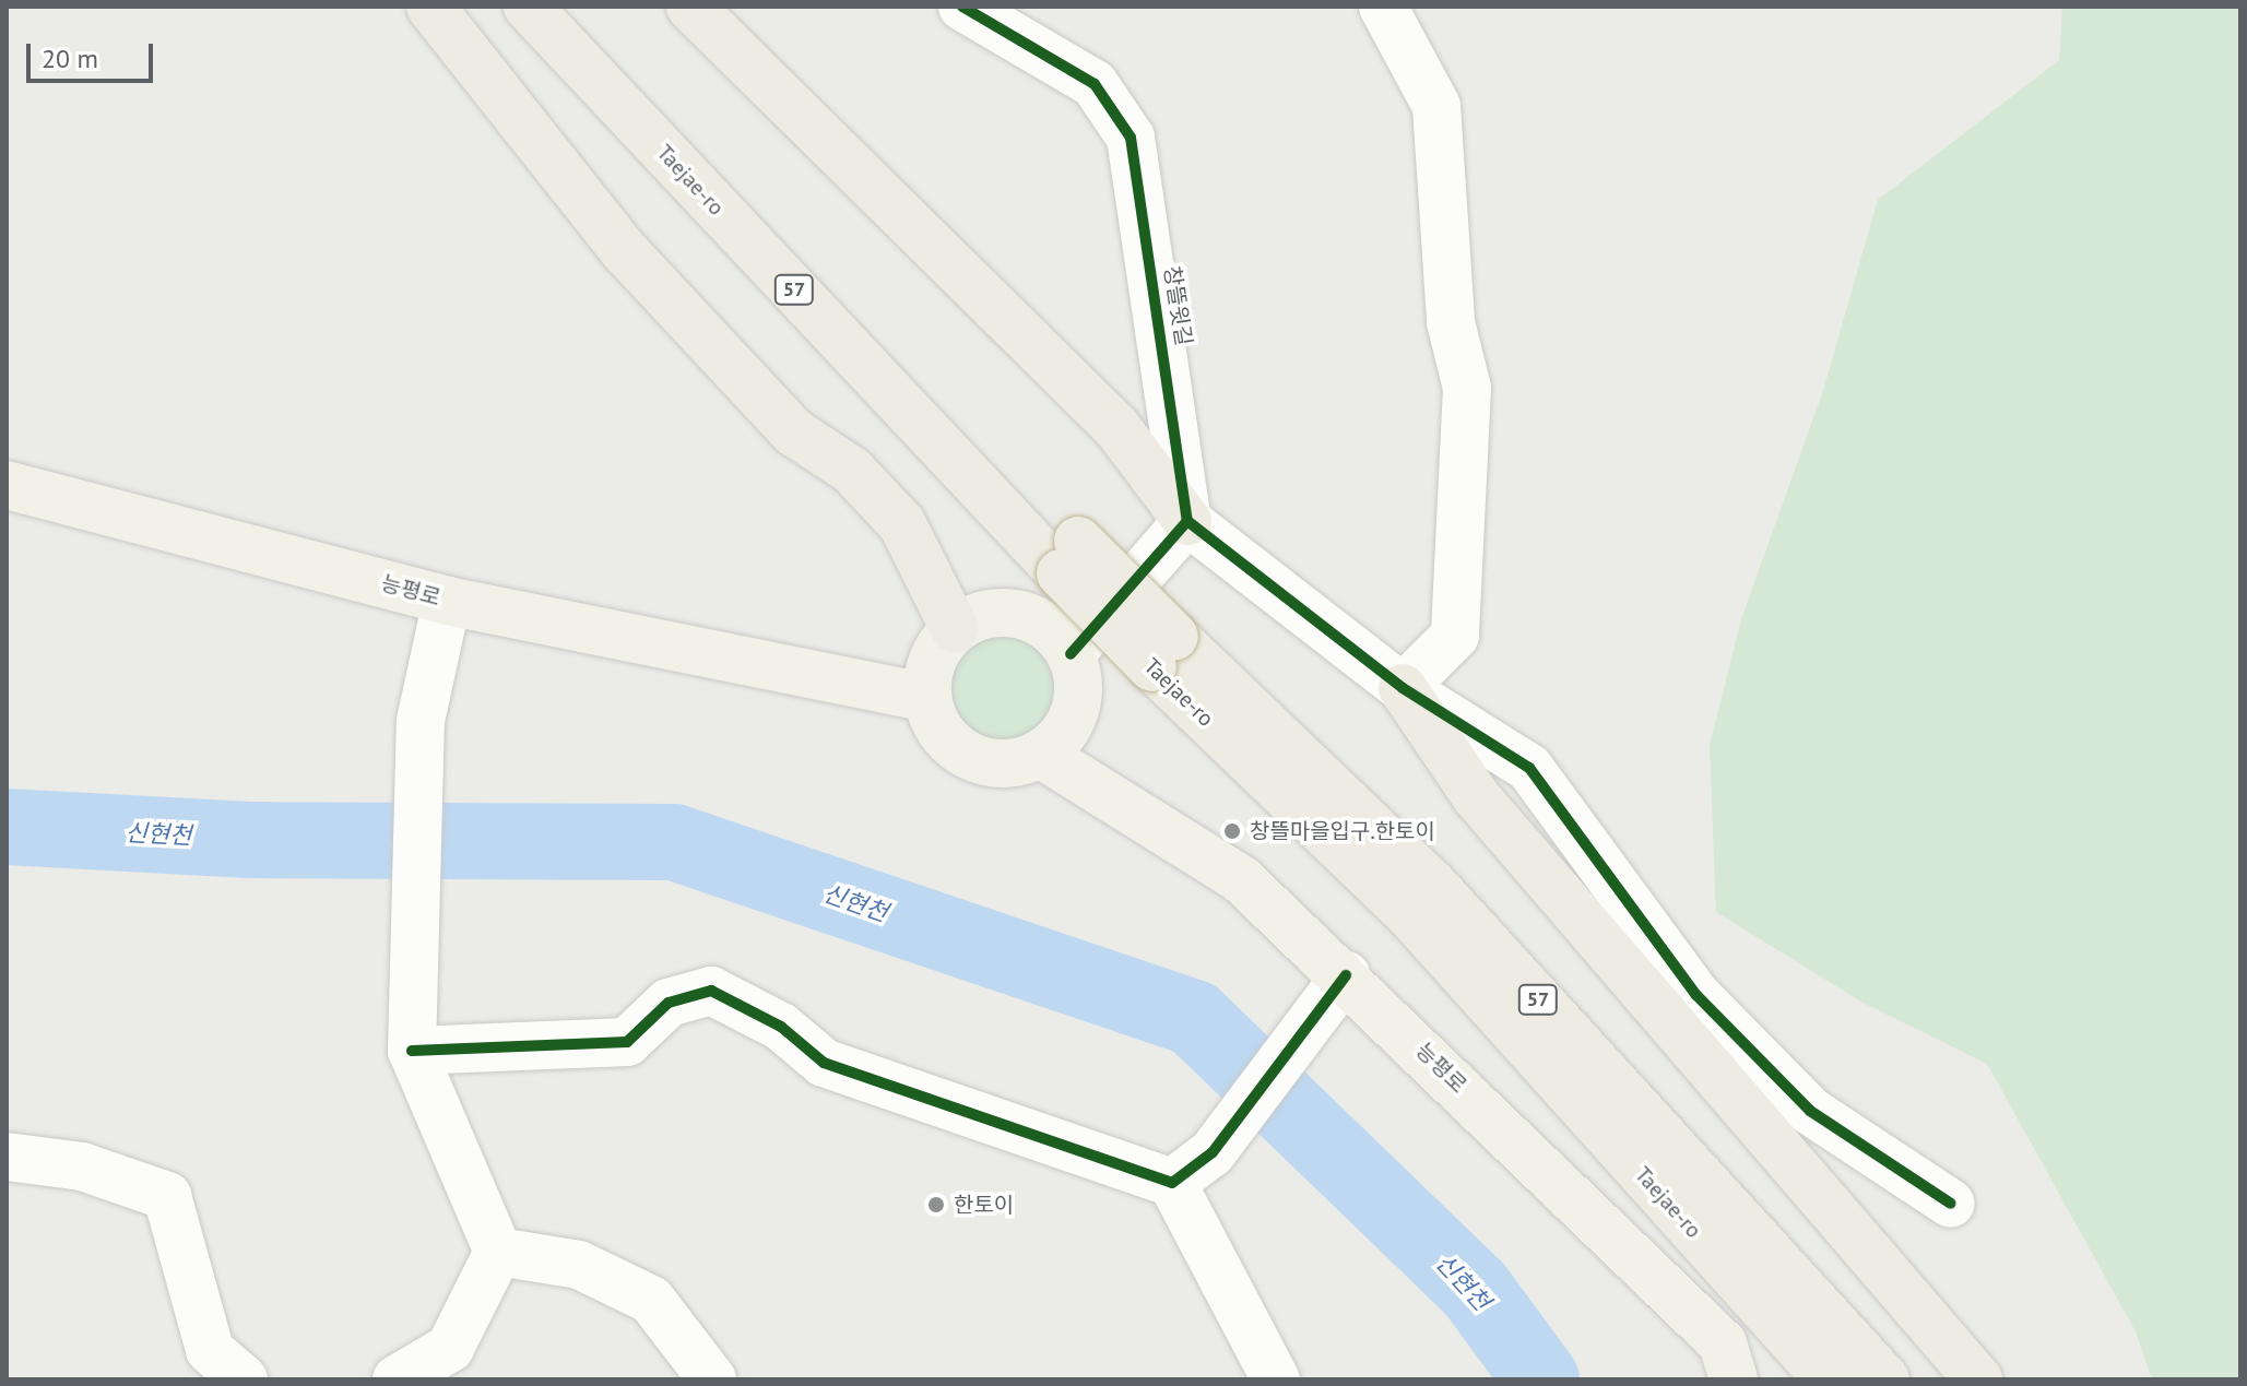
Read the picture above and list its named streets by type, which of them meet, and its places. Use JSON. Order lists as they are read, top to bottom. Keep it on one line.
{"streets":{"highway":["Taejae-ro","57"],"main road":["능평로"],"street":["창뜰윗길"]},"crossings":[["Taejae-ro","57"]],"water":["신현천"],"places":["창뜰마을입구.한토이","한토이"],"scale_bar":"20 m"}
